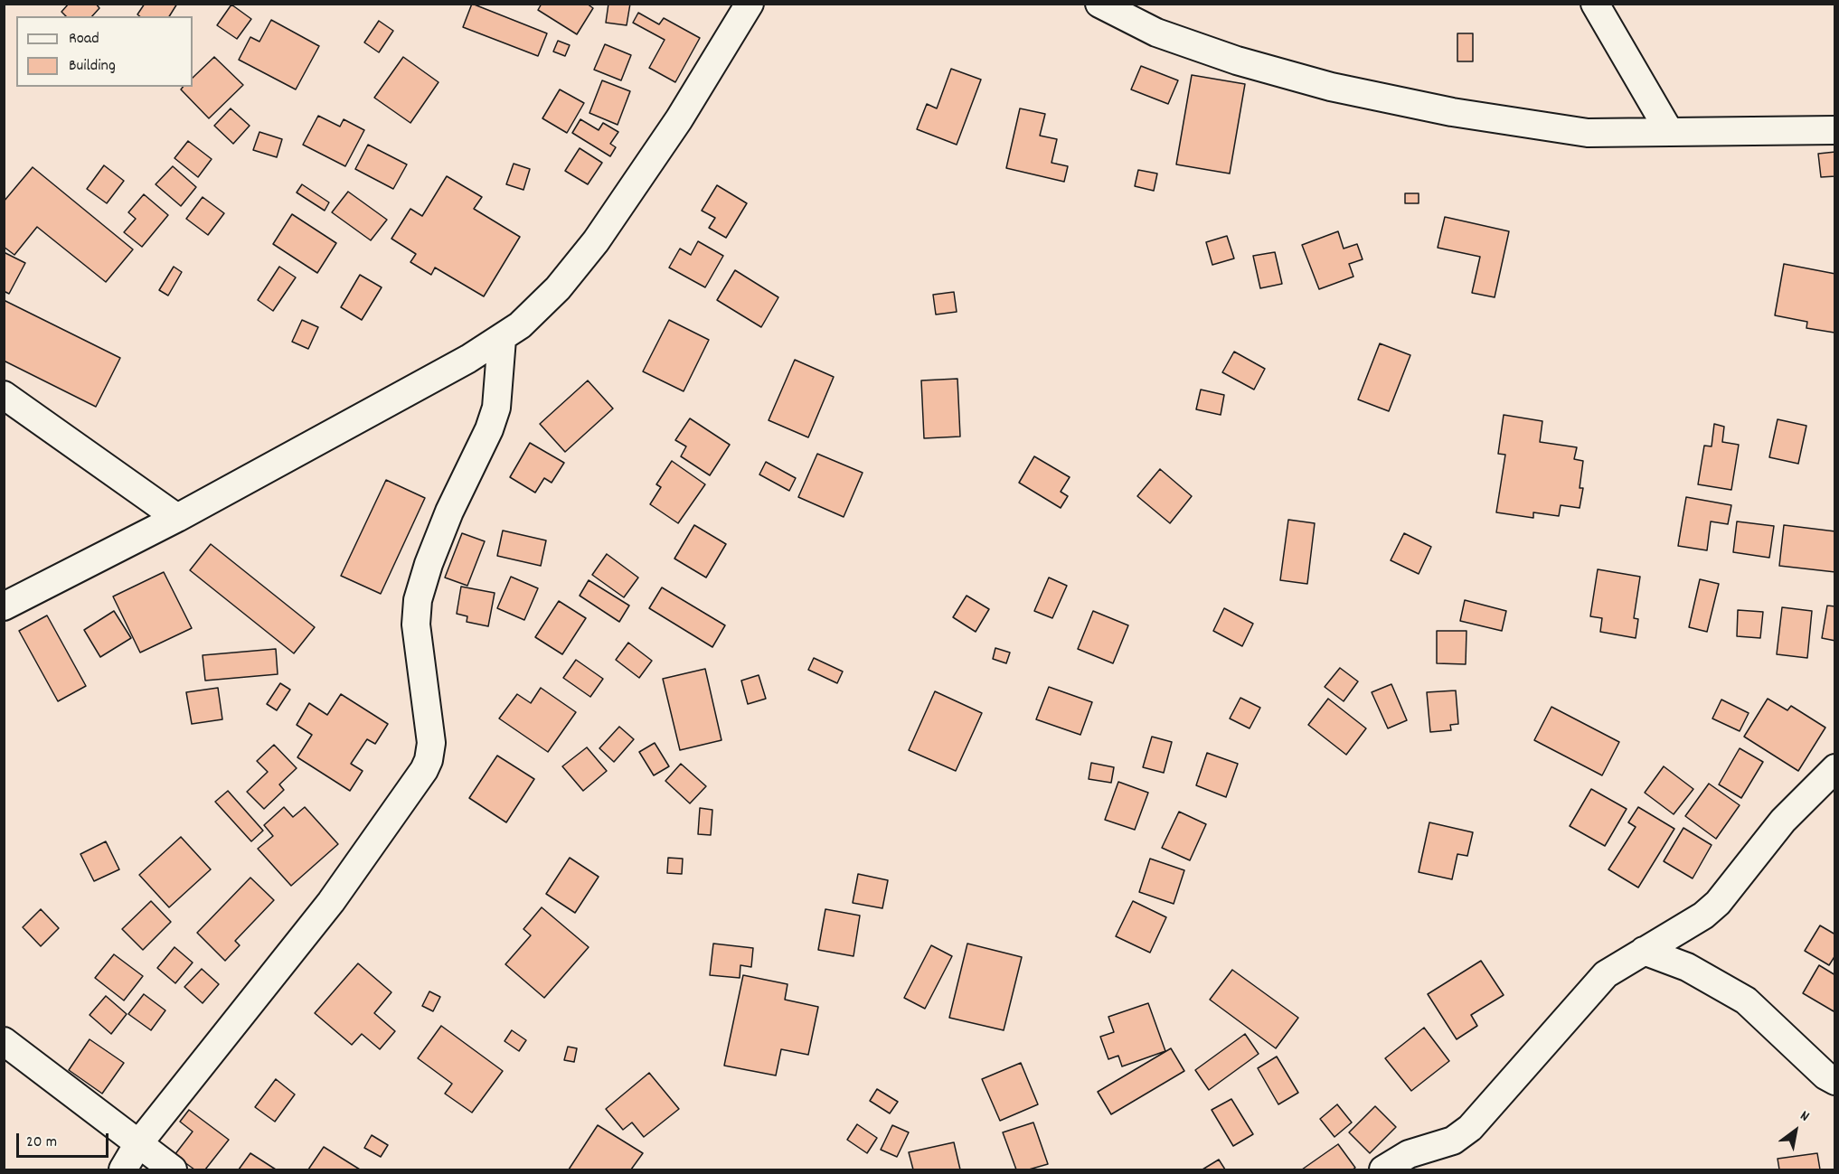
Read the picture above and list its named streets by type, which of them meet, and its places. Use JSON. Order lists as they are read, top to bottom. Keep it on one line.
{"legend":["Road","Building"],"scale_bar":"20 m","north":"top right"}
